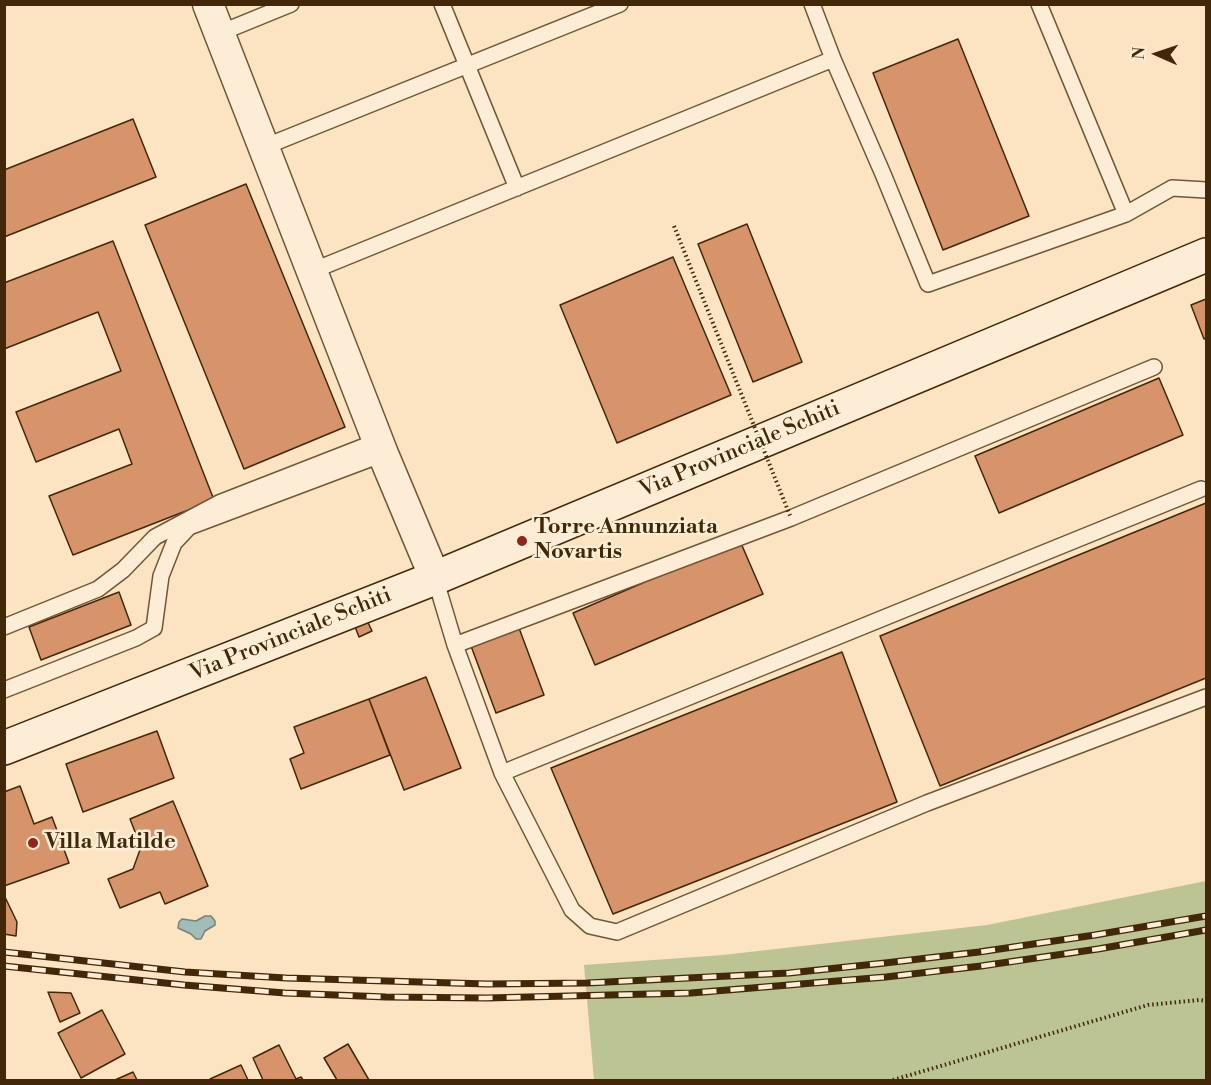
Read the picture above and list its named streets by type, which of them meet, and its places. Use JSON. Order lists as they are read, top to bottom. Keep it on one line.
{"streets":{"street":["Via Provinciale Schiti"]},"places":["Torre Annunziata Novartis","Villa Matilde"],"north":"left"}
